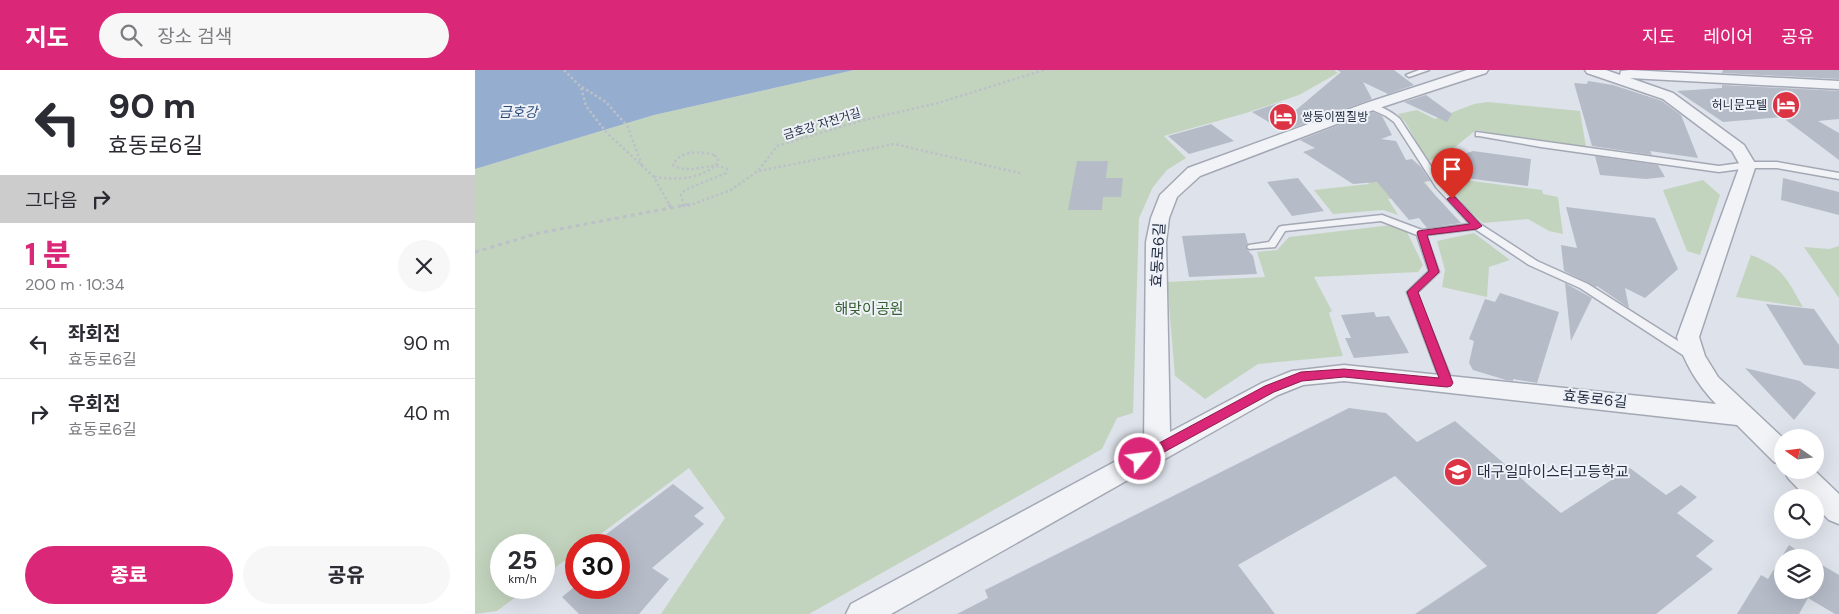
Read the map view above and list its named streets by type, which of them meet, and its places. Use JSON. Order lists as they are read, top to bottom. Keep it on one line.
{"streets":{"street":["효동로6길"],"path":["금호강 자전거길"]},"water":["금호강"],"parks":["해맞이공원"],"places":{"hotel":["허니문모텔","쌍둥이찜질방"],"school or university":["대구일마이스터고등학교"]},"north":"left","page":{"header":"지도","search":"장소 검색","nav":["지도","레이어","공유"],"turn":["90 m","효동로6길"],"then":"그다음","heading":["1 분","200 m · 10:34"],"list":[{"name":"좌회전","note":"효동로6길","value":"90 m"},{"name":"우회전","note":"효동로6길","value":"40 m"}],"speed":"25 km/h","limit":"30","buttons":["종료","공유"]}}
